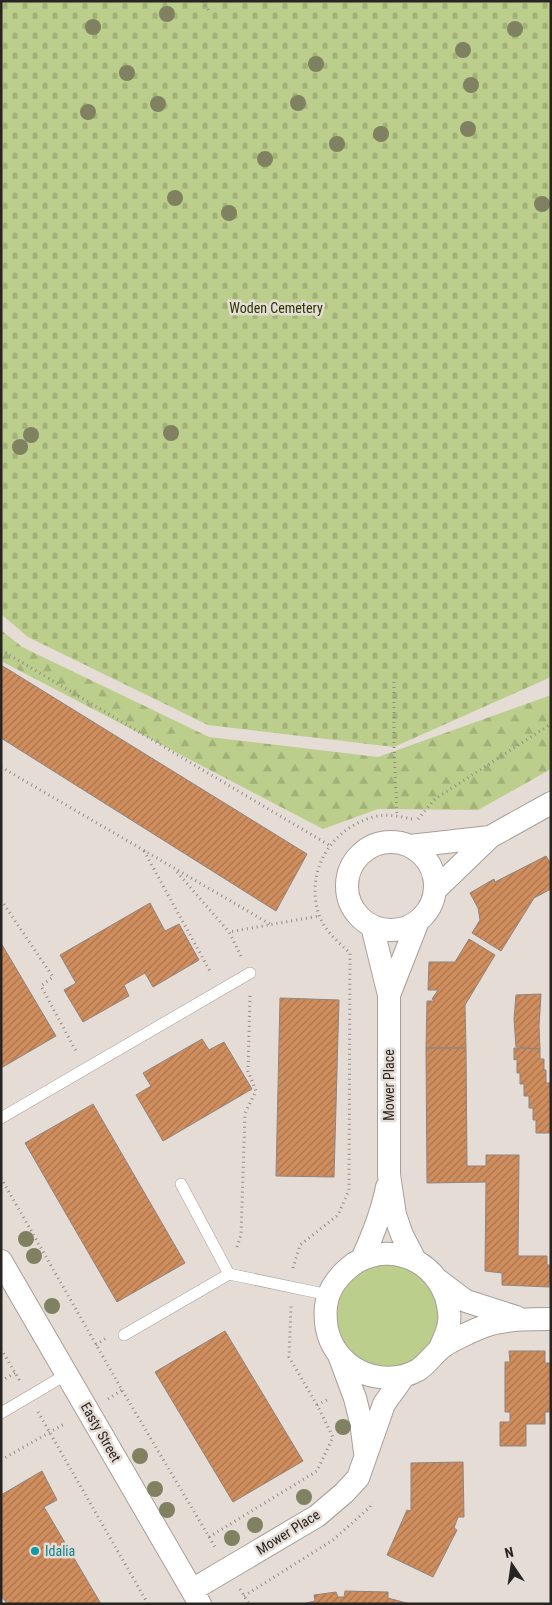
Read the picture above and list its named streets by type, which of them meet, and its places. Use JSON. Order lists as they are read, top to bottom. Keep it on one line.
{"streets":{"street":["Mower Place","Easty Street"]},"crossings":[["Mower Place","Easty Street"]],"parks":["Woden Cemetery"],"places":["Idalia"],"north":"top"}
